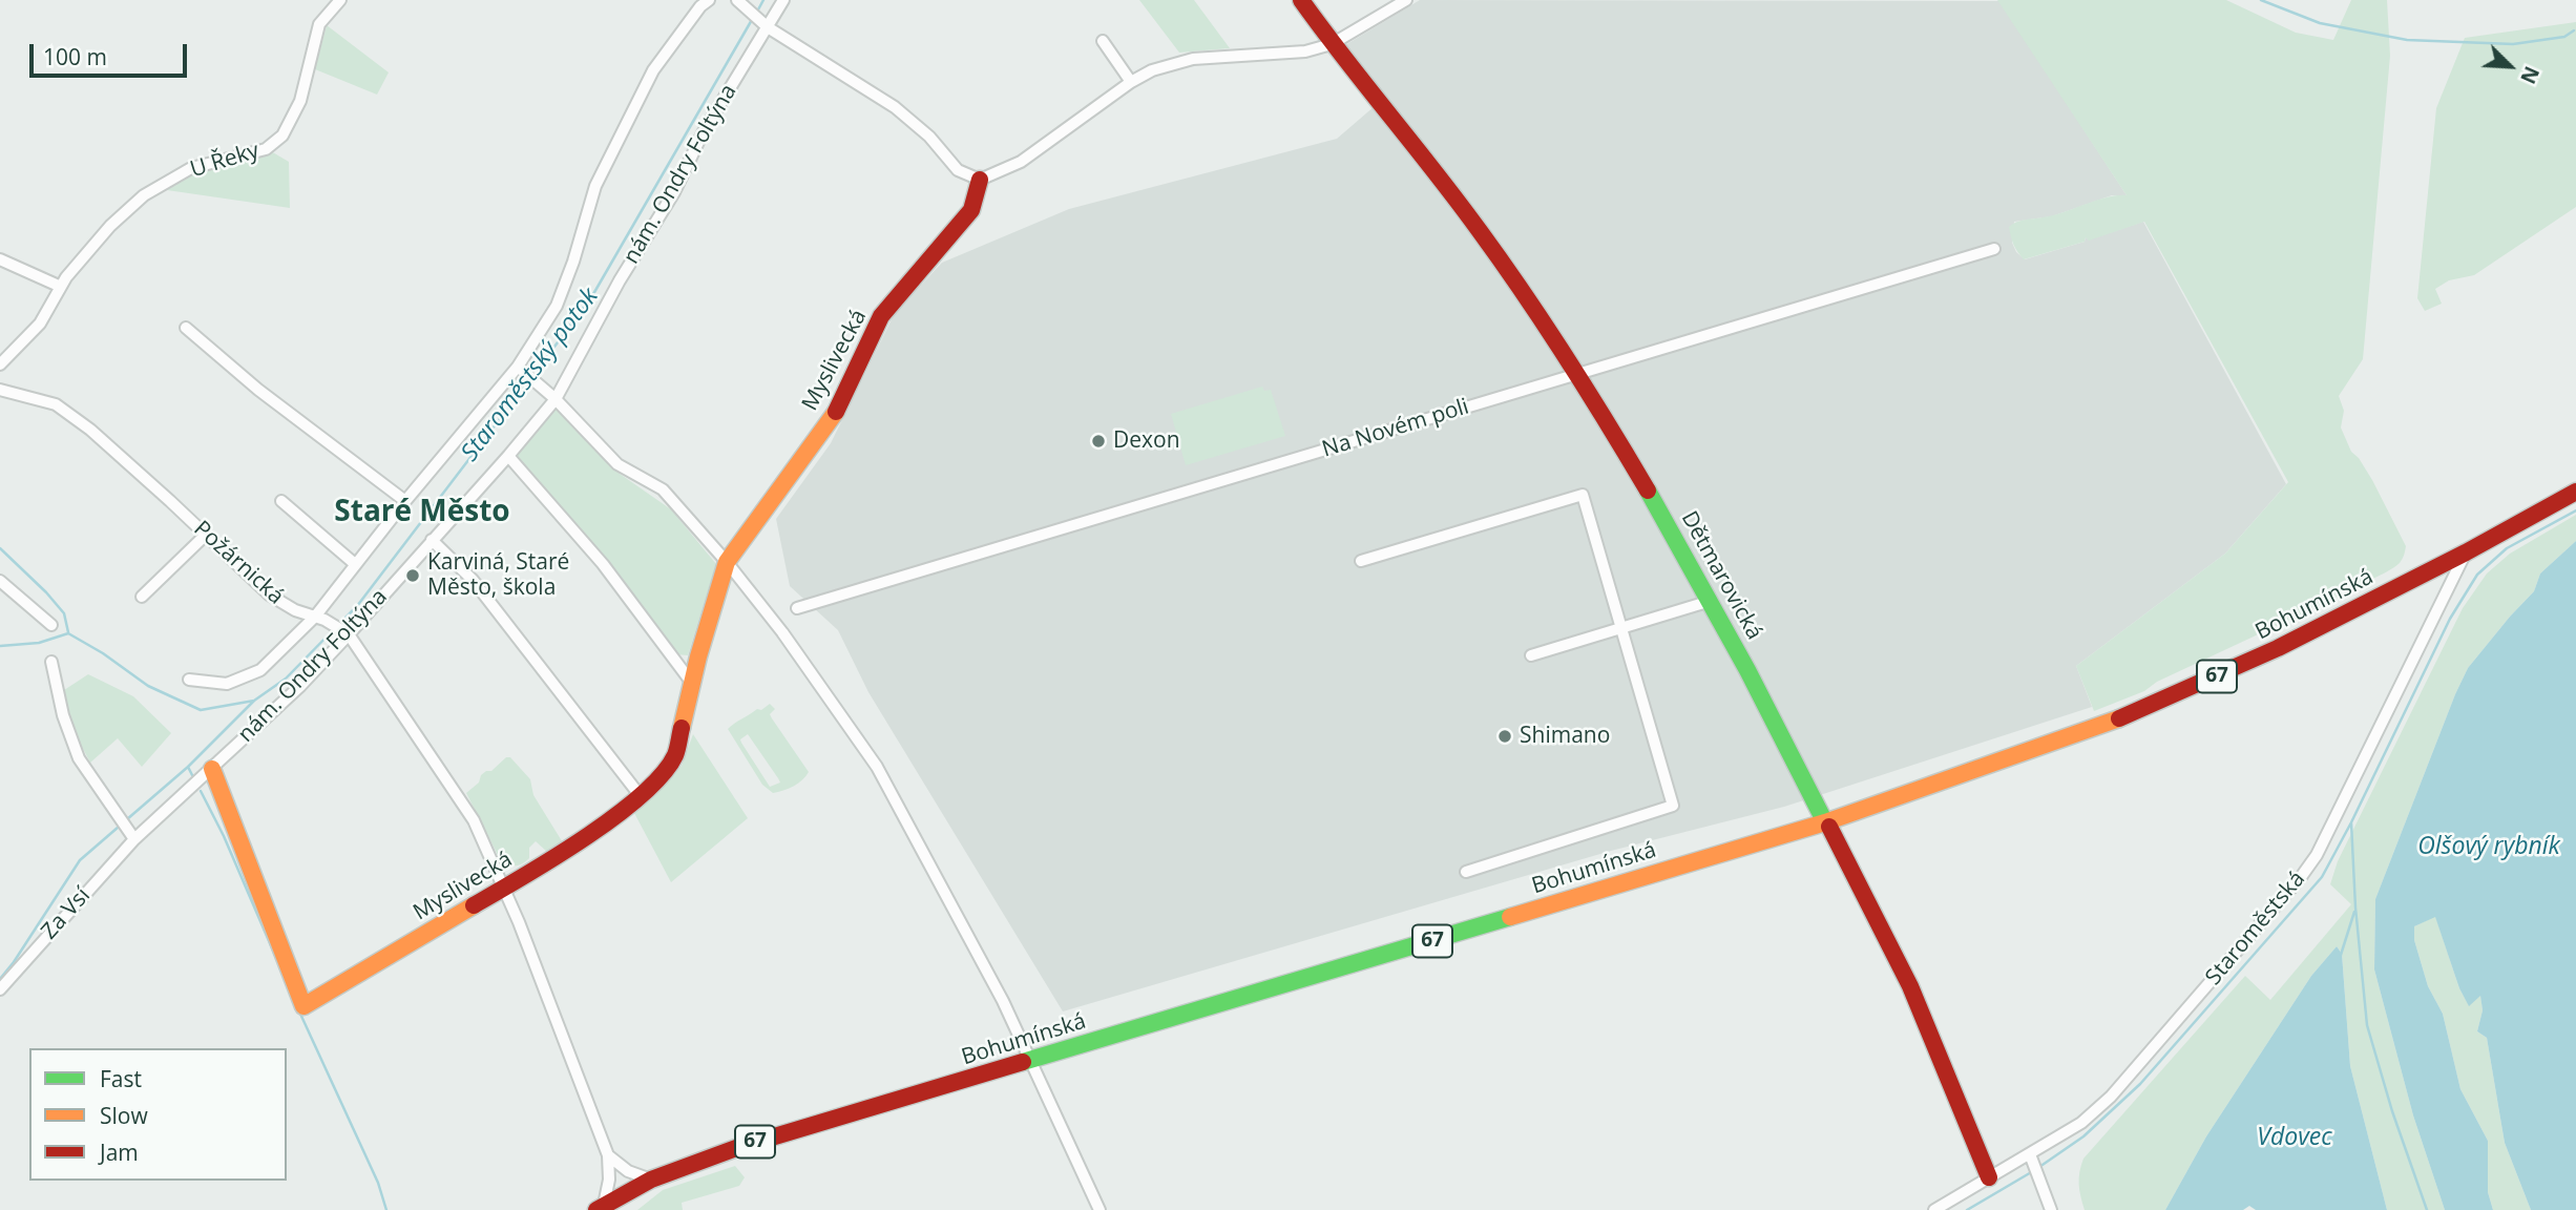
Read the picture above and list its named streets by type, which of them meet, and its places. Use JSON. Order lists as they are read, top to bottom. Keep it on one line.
{"streets":{"street":["U Řeky","nám. Ondry Foltýna","Myslivecká","Na Novém poli","Požárnická","Dětmarovická","Bohumínská","67","Za Vsí","Staroměstská"]},"crossings":[["nám. Ondry Foltýna","Myslivecká"],["nám. Ondry Foltýna","Požárnická"],["nám. Ondry Foltýna","Za Vsí"],["Myslivecká","Za Vsí"],["Na Novém poli","Dětmarovická"],["Dětmarovická","Bohumínská"],["Dětmarovická","Staroměstská"],["Bohumínská","Staroměstská"]],"districts":["Staré Město"],"water":["Staroměstský potok","Olšový rybník","Vdovec"],"places":["Dexon","Karviná, Staré Město, škola","Shimano"],"legend":["Fast","Slow","Jam"],"scale_bar":"100 m","north":"bottom right"}
